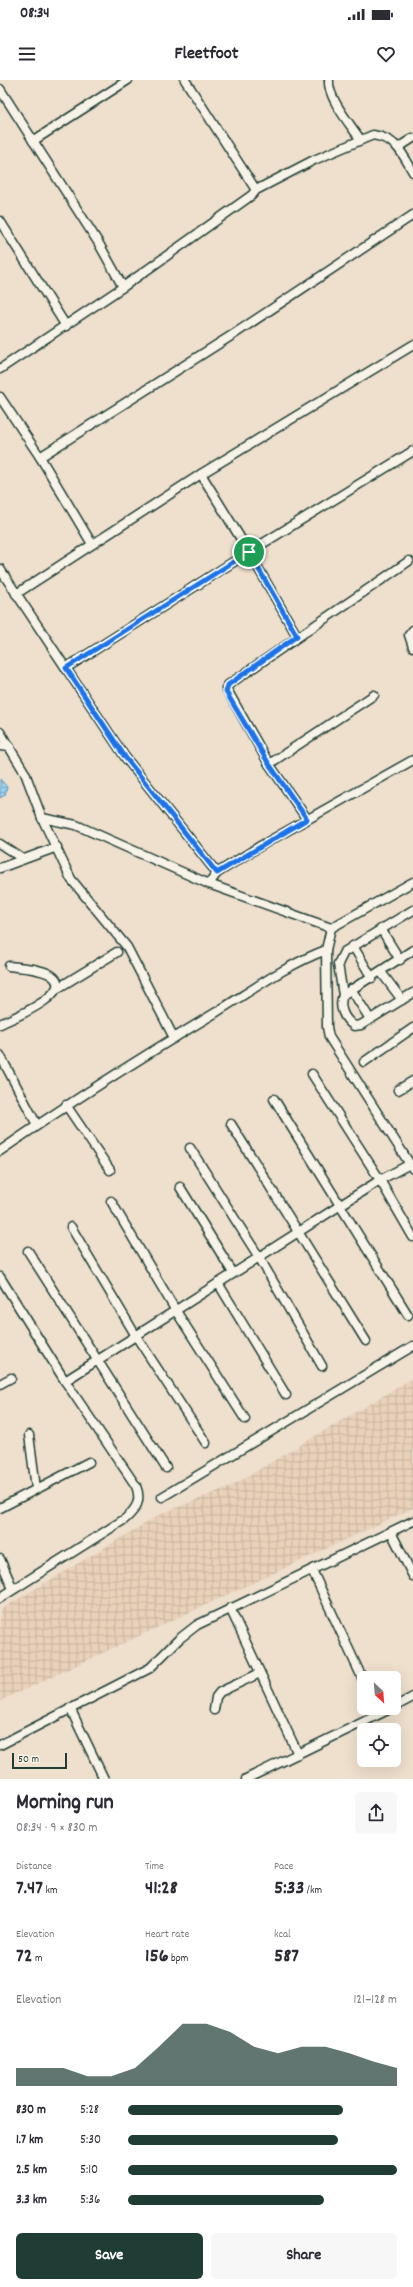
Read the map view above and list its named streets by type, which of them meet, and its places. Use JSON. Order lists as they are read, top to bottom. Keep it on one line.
{"scale_bar":"50 m","north":"bottom right","page":{"status":"08:34","header":"Fleetfoot","scale":"50 m","heading":["Morning run","08:34 · 9 × 830 m"],"stats":[["Distance","7.47 km"],["Time","41:28"],["Pace","5:33 /km"],["Elevation","72 m"],["Heart rate","156 bpm"],["kcal","587"]],"chart":["Elevation","121–128 m"],"list":[{"name":"830 m","note":"5:28"},{"name":"1.7 km","note":"5:30"},{"name":"2.5 km","note":"5:10"},{"name":"3.3 km","note":"5:36"}],"buttons":["Save","Share"]}}
